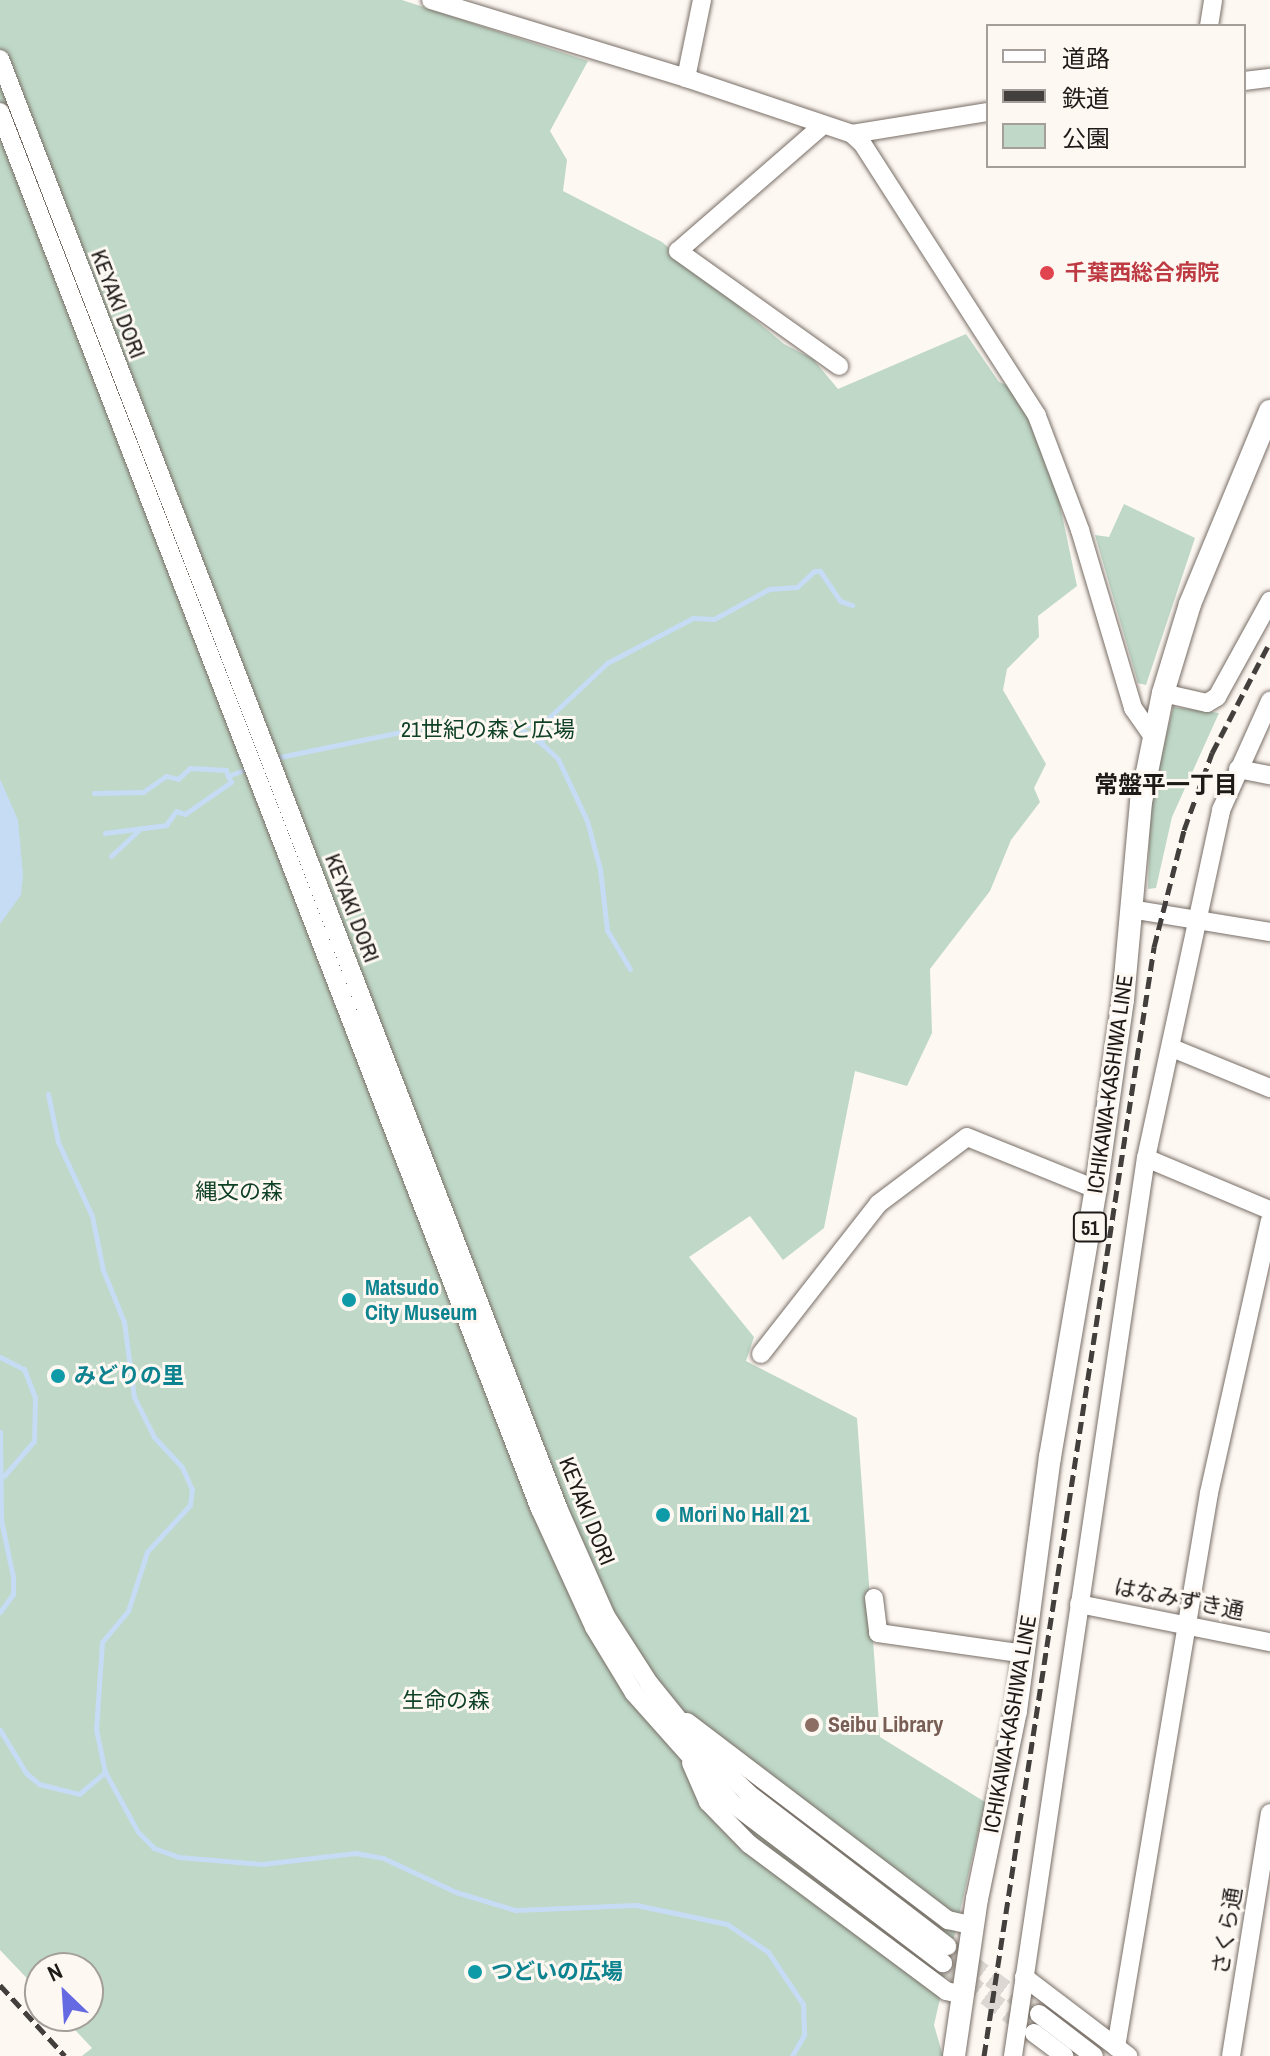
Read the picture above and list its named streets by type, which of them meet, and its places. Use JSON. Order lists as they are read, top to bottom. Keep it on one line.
{"streets":{"main road":["ICHIKAWA-KASHIWA LINE","51"],"street":["KEYAKI DORI","はなみずき通","さくら通"]},"districts":["常盤平一丁目"],"parks":["21世紀の森と広場","縄文の森","生命の森"],"places":["千葉西総合病院","Matsudo City Museum","みどりの里","Mori No Hall 21","Seibu Library","つどいの広場"],"legend":["道路","鉄道","公園"],"north":"top left"}
